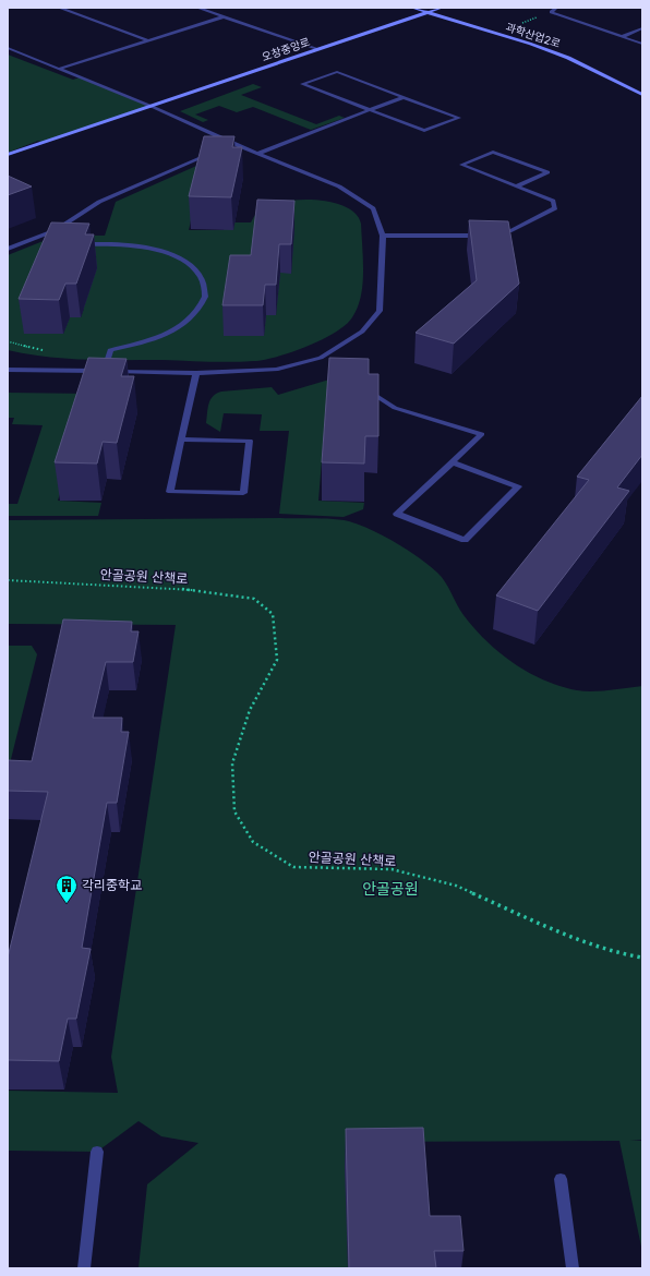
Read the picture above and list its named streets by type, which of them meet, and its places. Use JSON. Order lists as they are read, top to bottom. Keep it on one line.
{"streets":{"street":["과학산업2로","오창중앙로"],"path":["안골공원 산책로"]},"crossings":[["과학산업2로","오창중앙로"]],"parks":["안골공원"],"places":{"building":["각리중학교"]}}
